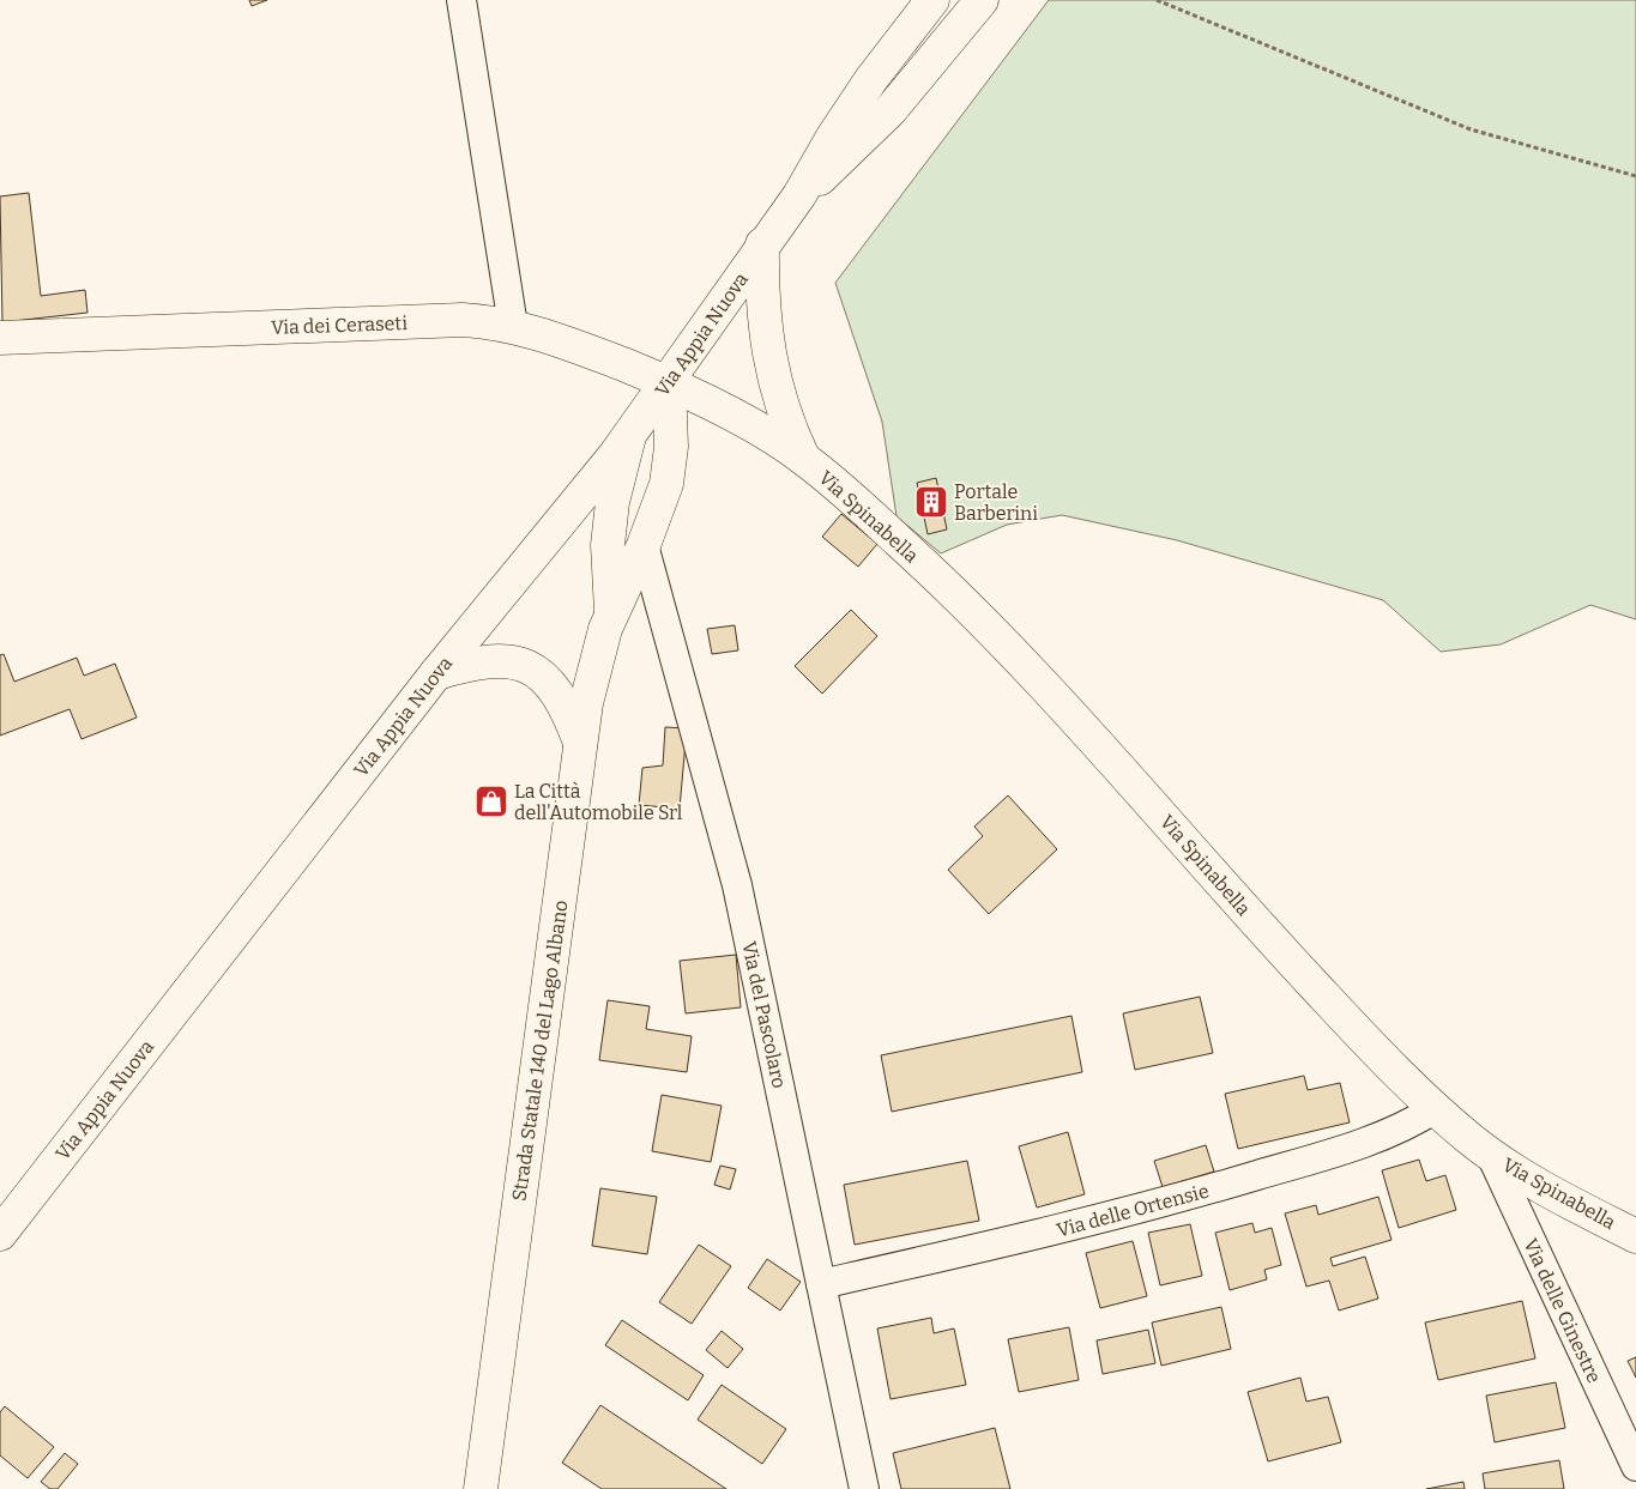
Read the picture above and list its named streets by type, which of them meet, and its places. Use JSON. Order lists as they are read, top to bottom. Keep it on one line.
{"streets":{"main road":["Via dei Ceraseti","Via Appia Nuova","Via Spinabella","Strada Statale 140 del Lago Albano"],"street":["Via del Pascolaro","Via delle Ortensie","Via delle Ginestre"]},"crossings":[["Via dei Ceraseti","Via Appia Nuova"],["Via dei Ceraseti","Via Spinabella"],["Via Appia Nuova","Via Spinabella"],["Via Spinabella","Via delle Ortensie"],["Via Spinabella","Via delle Ginestre"],["Via del Pascolaro","Via delle Ortensie"]],"places":{"building":["Portale Barberini"],"shop":["La Città dell'Automobile Srl"]}}
